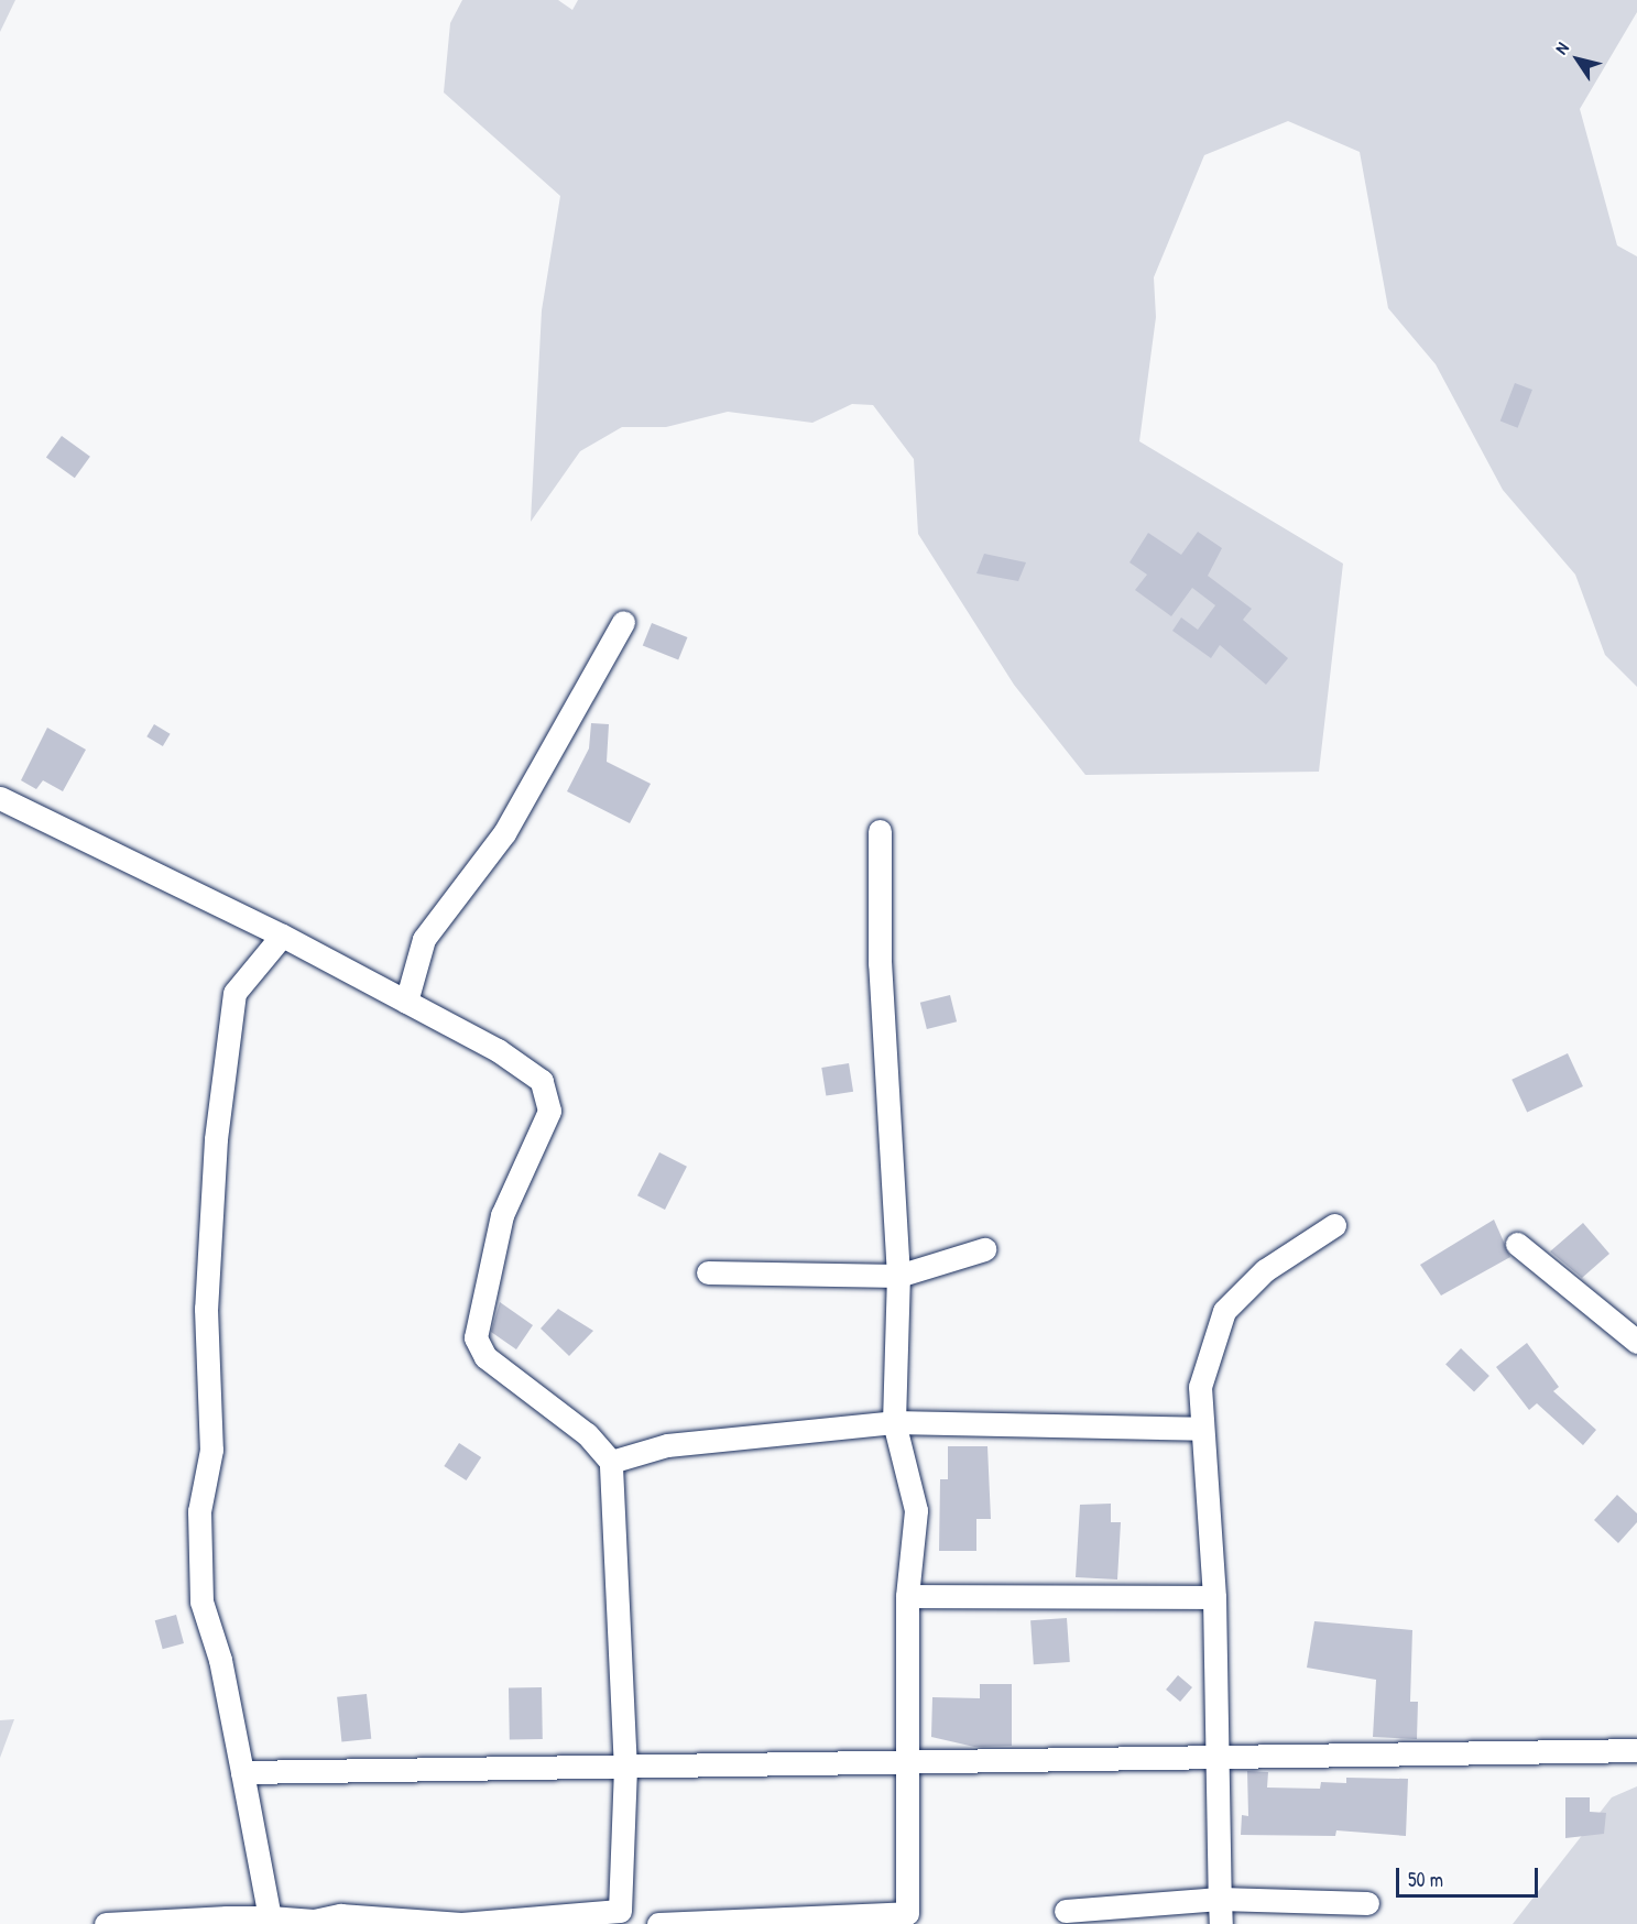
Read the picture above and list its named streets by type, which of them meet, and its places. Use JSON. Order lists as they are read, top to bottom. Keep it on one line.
{"scale_bar":"50 m","north":"top left"}
